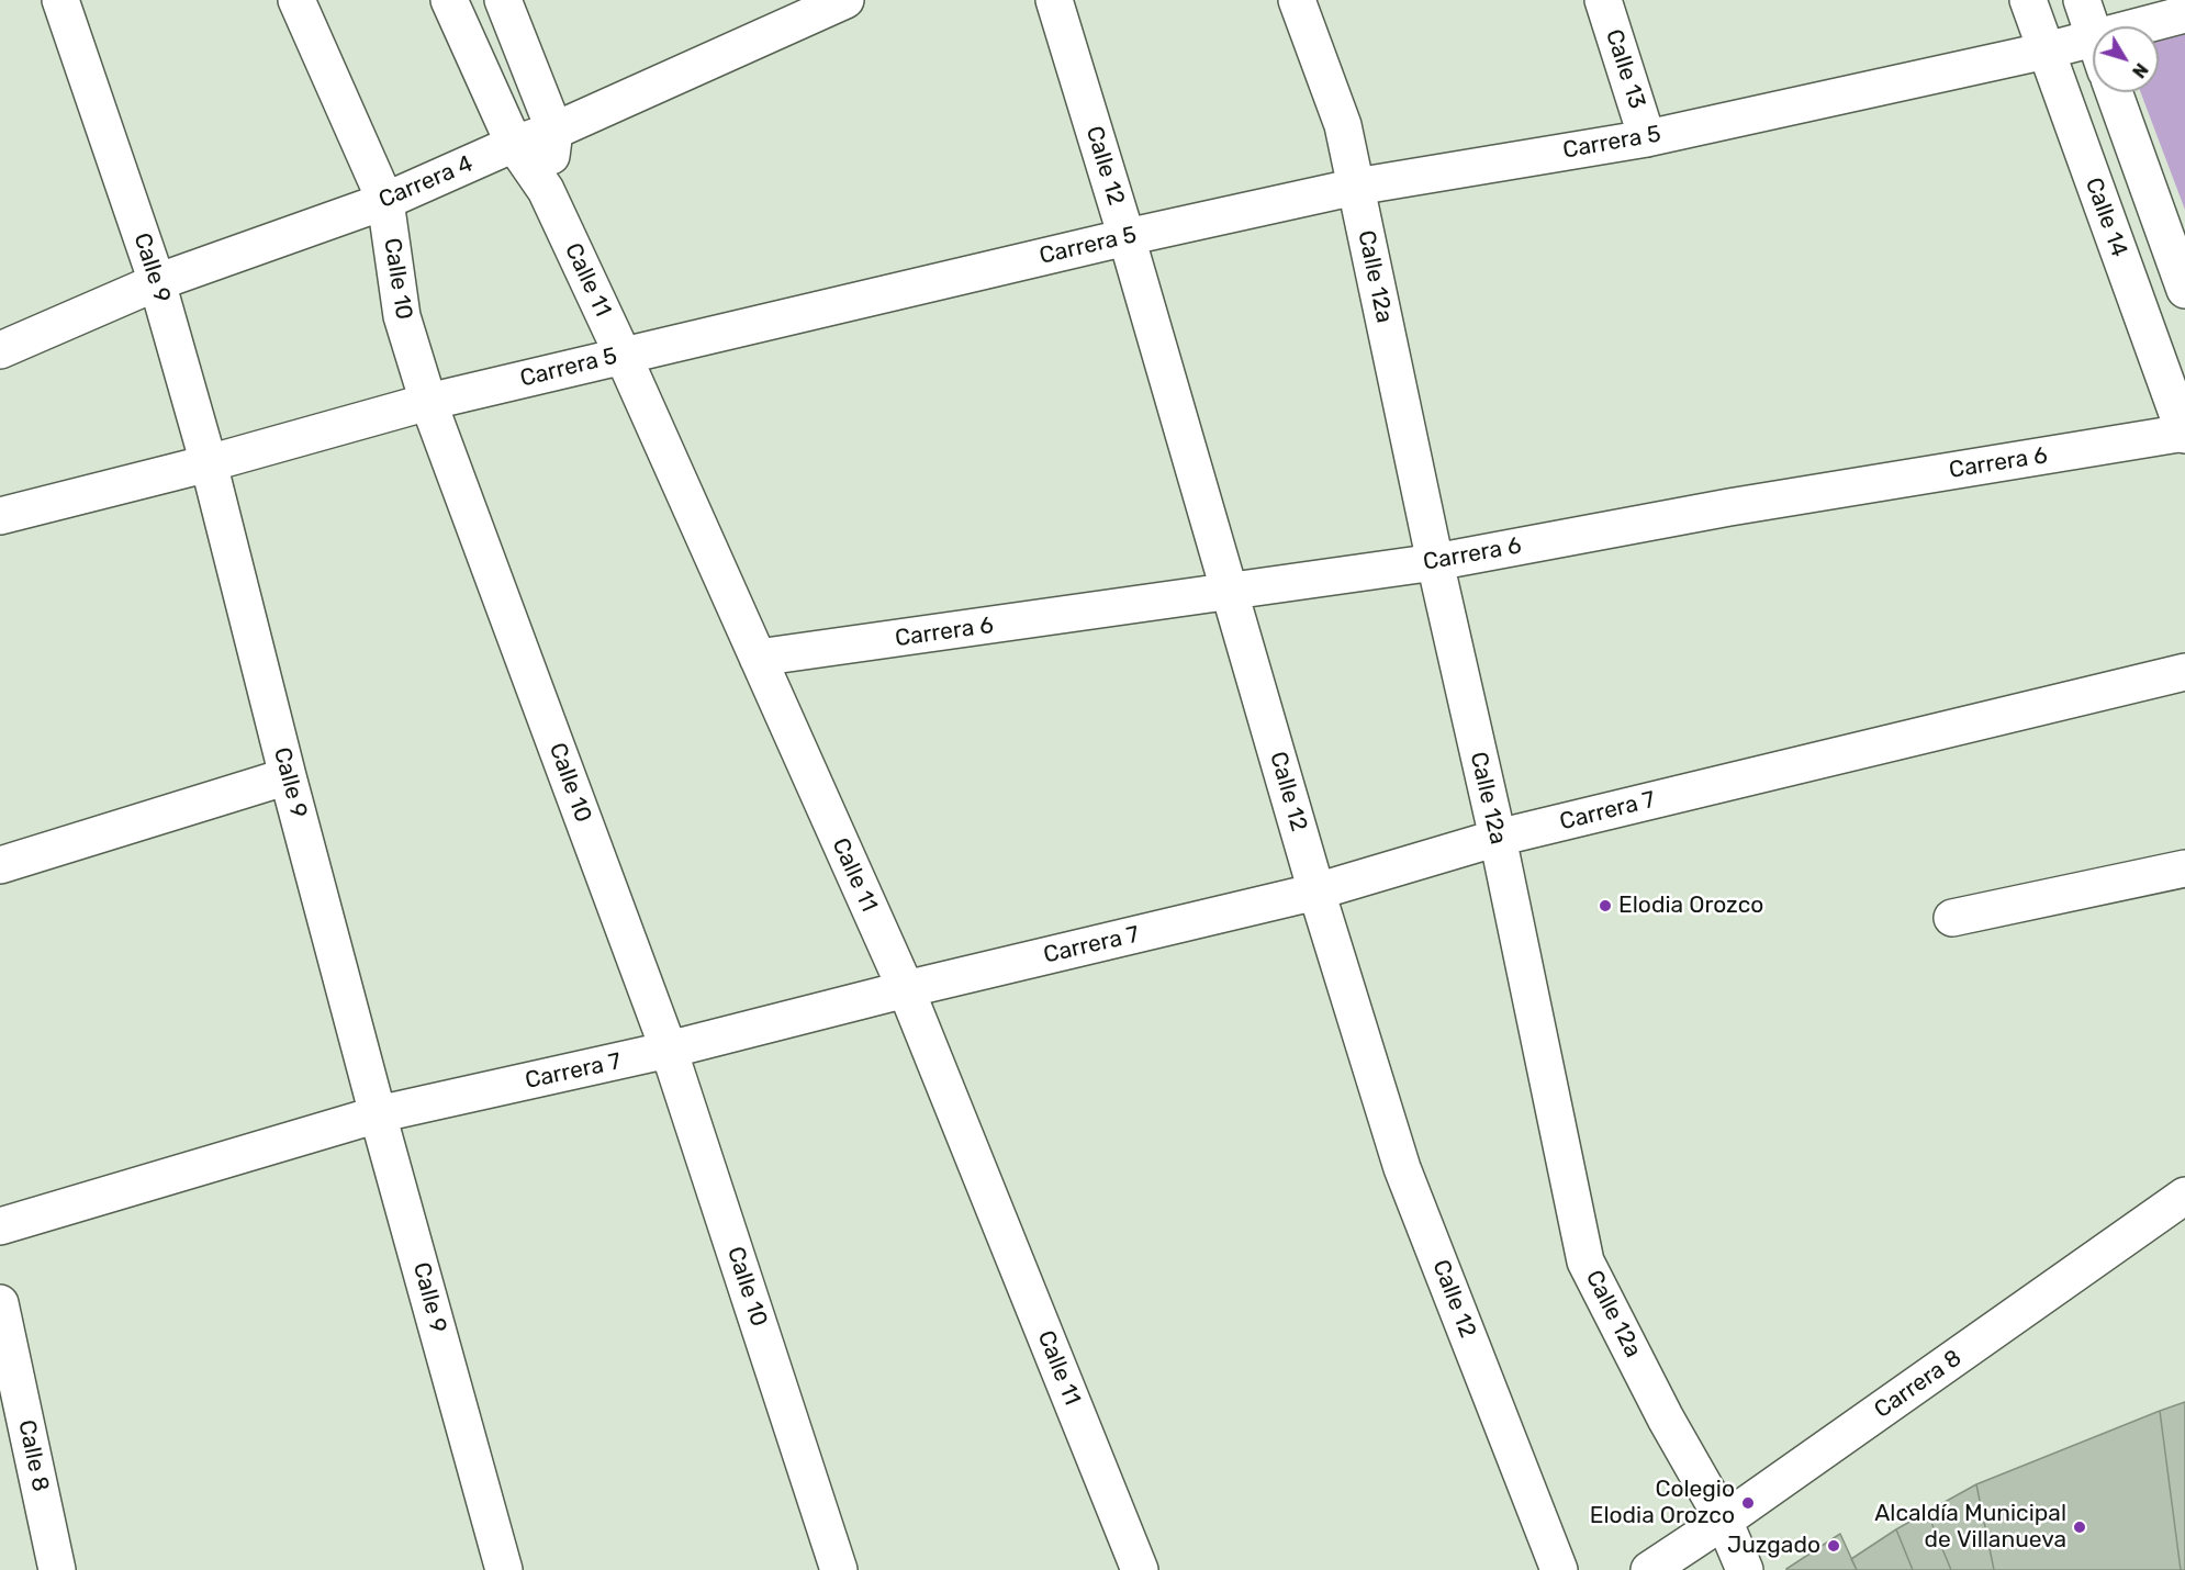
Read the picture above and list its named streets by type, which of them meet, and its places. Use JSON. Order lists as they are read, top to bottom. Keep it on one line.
{"streets":{"street":["Calle 13","Carrera 5","Calle 12","Carrera 4","Calle 14","Calle 9","Calle 12a","Calle 10","Calle 11","Carrera 6","Carrera 7","Carrera 8","Calle 8"]},"crossings":[["Calle 13","Carrera 5"],["Carrera 5","Calle 12"],["Carrera 5","Calle 14"],["Carrera 5","Calle 9"],["Carrera 5","Calle 12a"],["Carrera 5","Calle 10"],["Carrera 5","Calle 11"],["Calle 12","Carrera 6"],["Calle 12","Carrera 7"],["Carrera 4","Calle 9"],["Carrera 4","Calle 10"],["Carrera 4","Calle 11"],["Calle 14","Carrera 6"],["Calle 9","Carrera 7"],["Calle 12a","Carrera 6"],["Calle 12a","Carrera 7"],["Calle 12a","Carrera 8"],["Calle 10","Carrera 7"],["Calle 11","Carrera 6"],["Calle 11","Carrera 7"]],"places":["Elodia Orozco","Colegio Elodia Orozco","Alcaldía Municipal de Villanueva","Juzgado"],"north":"bottom right"}
